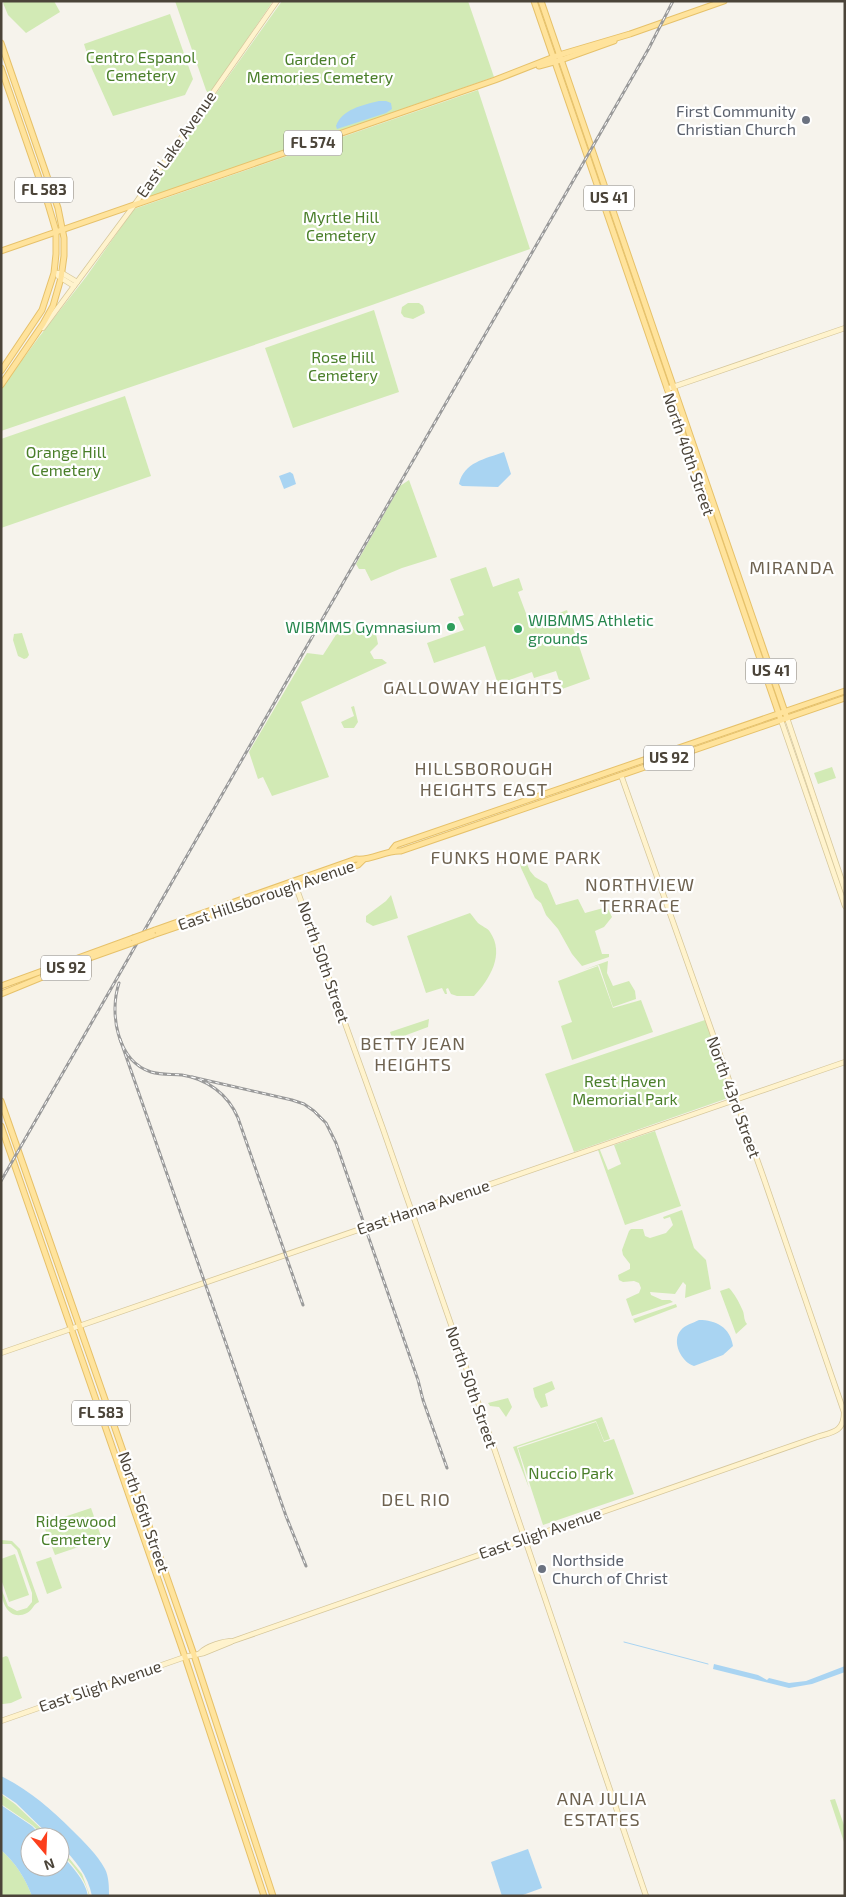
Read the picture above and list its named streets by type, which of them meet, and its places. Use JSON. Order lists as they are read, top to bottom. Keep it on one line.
{"streets":{"main road":["FL 574","FL 583","US 41","North 40th Street","US 92","East Hillsborough Avenue","North 56th Street"],"street":["East Lake Avenue","North 50th Street","North 43rd Street","East Hanna Avenue","East Sligh Avenue"]},"crossings":[["FL 574","East Lake Avenue"],["FL 574","FL 583"],["FL 574","North 40th Street"],["East Lake Avenue","FL 583"],["North 40th Street","East Hillsborough Avenue"],["East Hillsborough Avenue","North 50th Street"],["East Hillsborough Avenue","North 43rd Street"],["North 50th Street","East Hanna Avenue"],["North 50th Street","East Sligh Avenue"],["North 43rd Street","East Hanna Avenue"],["North 43rd Street","East Sligh Avenue"],["East Hanna Avenue","North 56th Street"],["North 56th Street","East Sligh Avenue"]],"districts":["MIRANDA","GALLOWAY HEIGHTS","HILLSBOROUGH HEIGHTS EAST","FUNKS HOME PARK","NORTHVIEW TERRACE","BETTY JEAN HEIGHTS","DEL RIO","ANA JULIA ESTATES"],"parks":["Centro Espanol Cemetery","Garden of Memories Cemetery","Myrtle Hill Cemetery","Rose Hill Cemetery","Orange Hill Cemetery","Rest Haven Memorial Park","Nuccio Park","Ridgewood Cemetery"],"places":["First Community Christian Church","WIBMMS Gymnasium","WIBMMS Athletic grounds","Northside Church of Christ"],"north":"bottom"}
